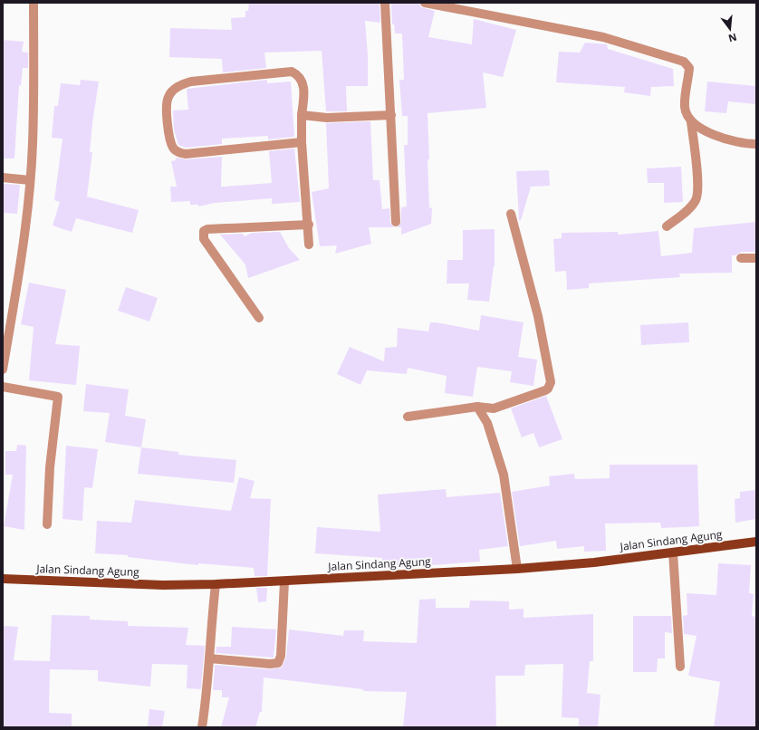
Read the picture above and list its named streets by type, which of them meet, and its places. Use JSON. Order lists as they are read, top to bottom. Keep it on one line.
{"streets":{"main road":["Jalan Sindang Agung"]},"north":"bottom"}
